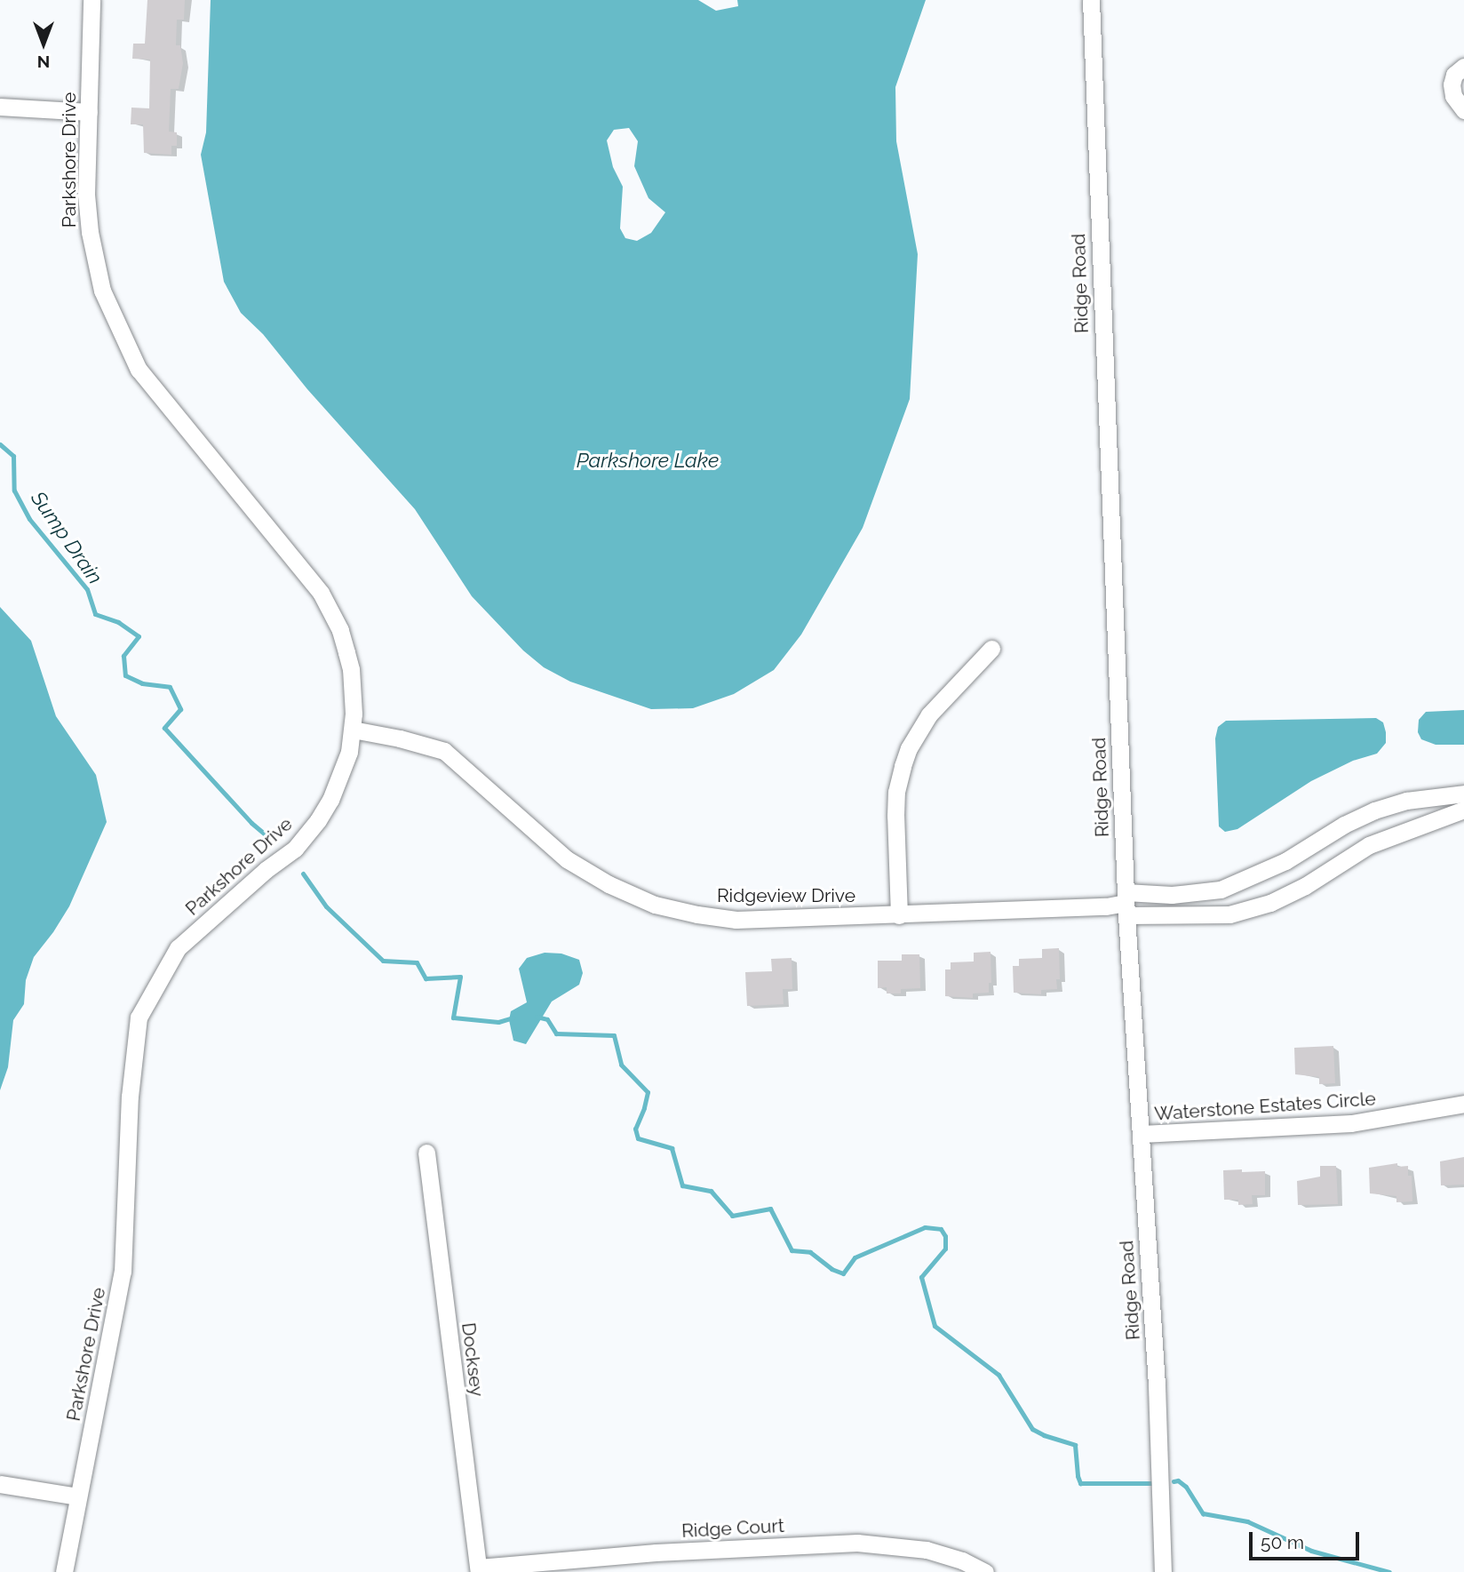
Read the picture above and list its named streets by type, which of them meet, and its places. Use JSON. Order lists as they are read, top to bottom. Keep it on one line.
{"streets":{"street":["Parkshore Drive","Ridge Road","Ridgeview Drive","Waterstone Estates Circle","Docksey","Ridge Court"]},"crossings":[["Parkshore Drive","Ridgeview Drive"],["Ridge Road","Ridgeview Drive"],["Ridge Road","Waterstone Estates Circle"],["Docksey","Ridge Court"]],"water":["Parkshore Lake","Sump Drain"],"scale_bar":"50 m","north":"bottom"}
